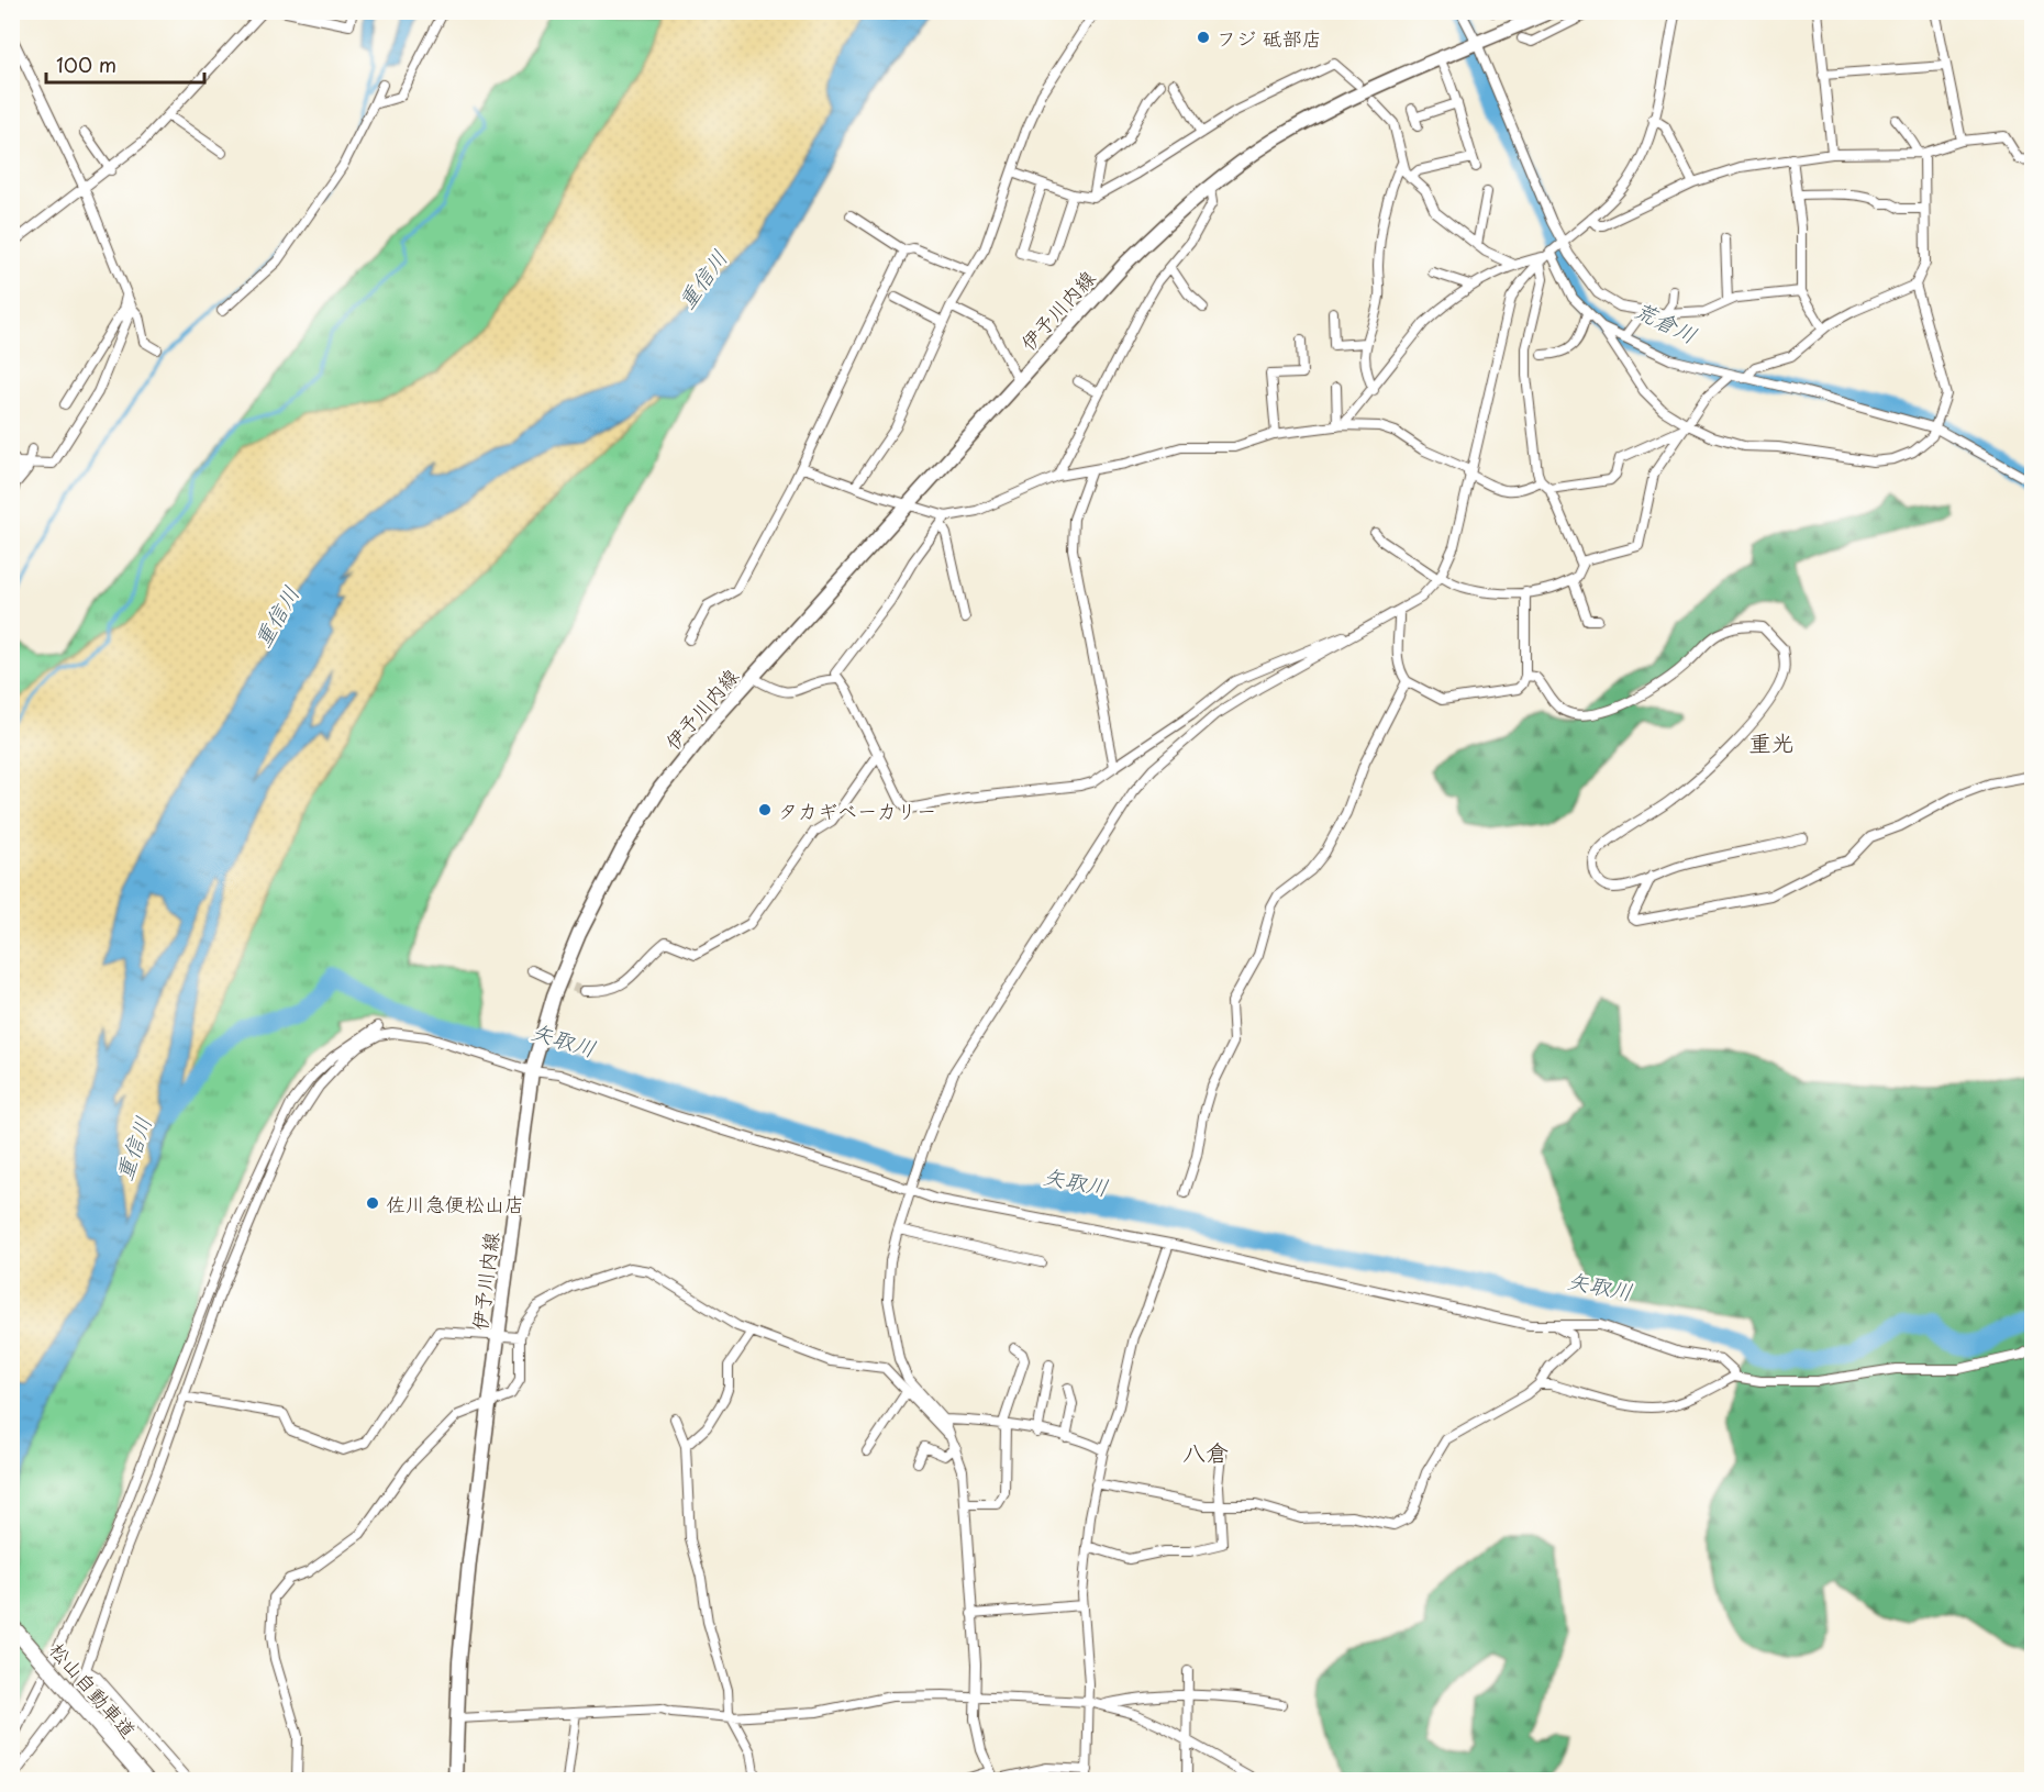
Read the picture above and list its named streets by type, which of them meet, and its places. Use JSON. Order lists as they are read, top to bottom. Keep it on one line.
{"streets":{"highway":["松山自動車道"],"main road":["伊予川内線"]},"districts":["重光","八倉"],"water":["重信川","荒倉川","矢取川"],"places":["フジ 砥部店","タカギベーカリー","佐川急便松山店"],"scale_bar":"100 m"}
